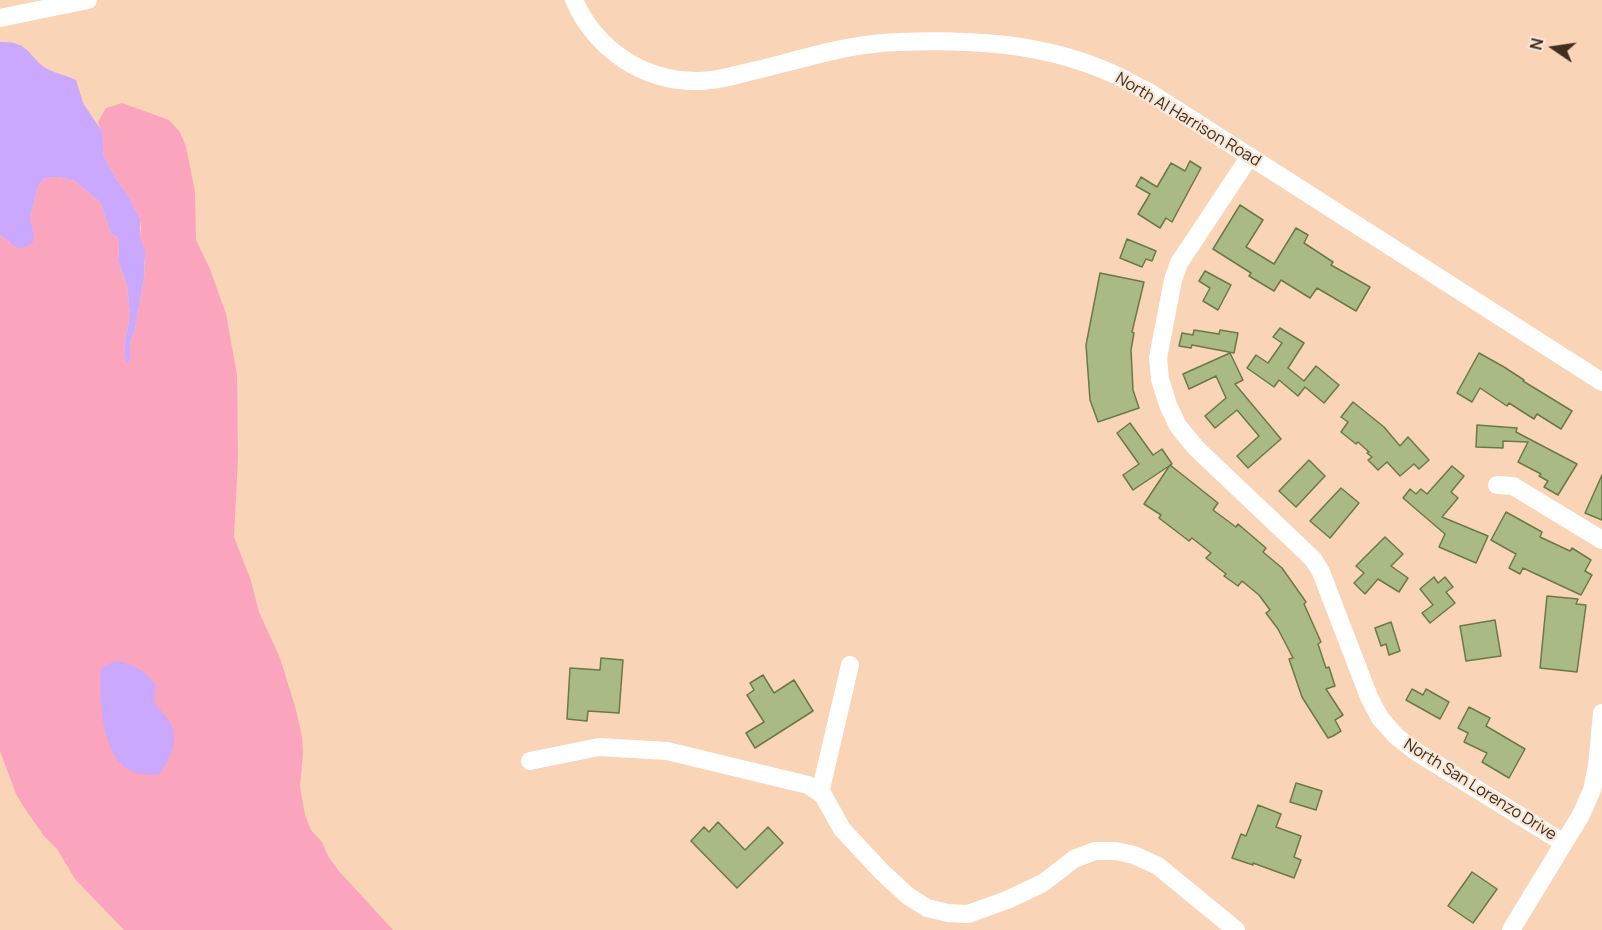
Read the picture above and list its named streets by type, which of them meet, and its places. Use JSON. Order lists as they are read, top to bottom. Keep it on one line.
{"streets":{"street":["North Al Harrison Road","North San Lorenzo Drive"]},"crossings":[["North Al Harrison Road","North San Lorenzo Drive"]],"north":"left"}
